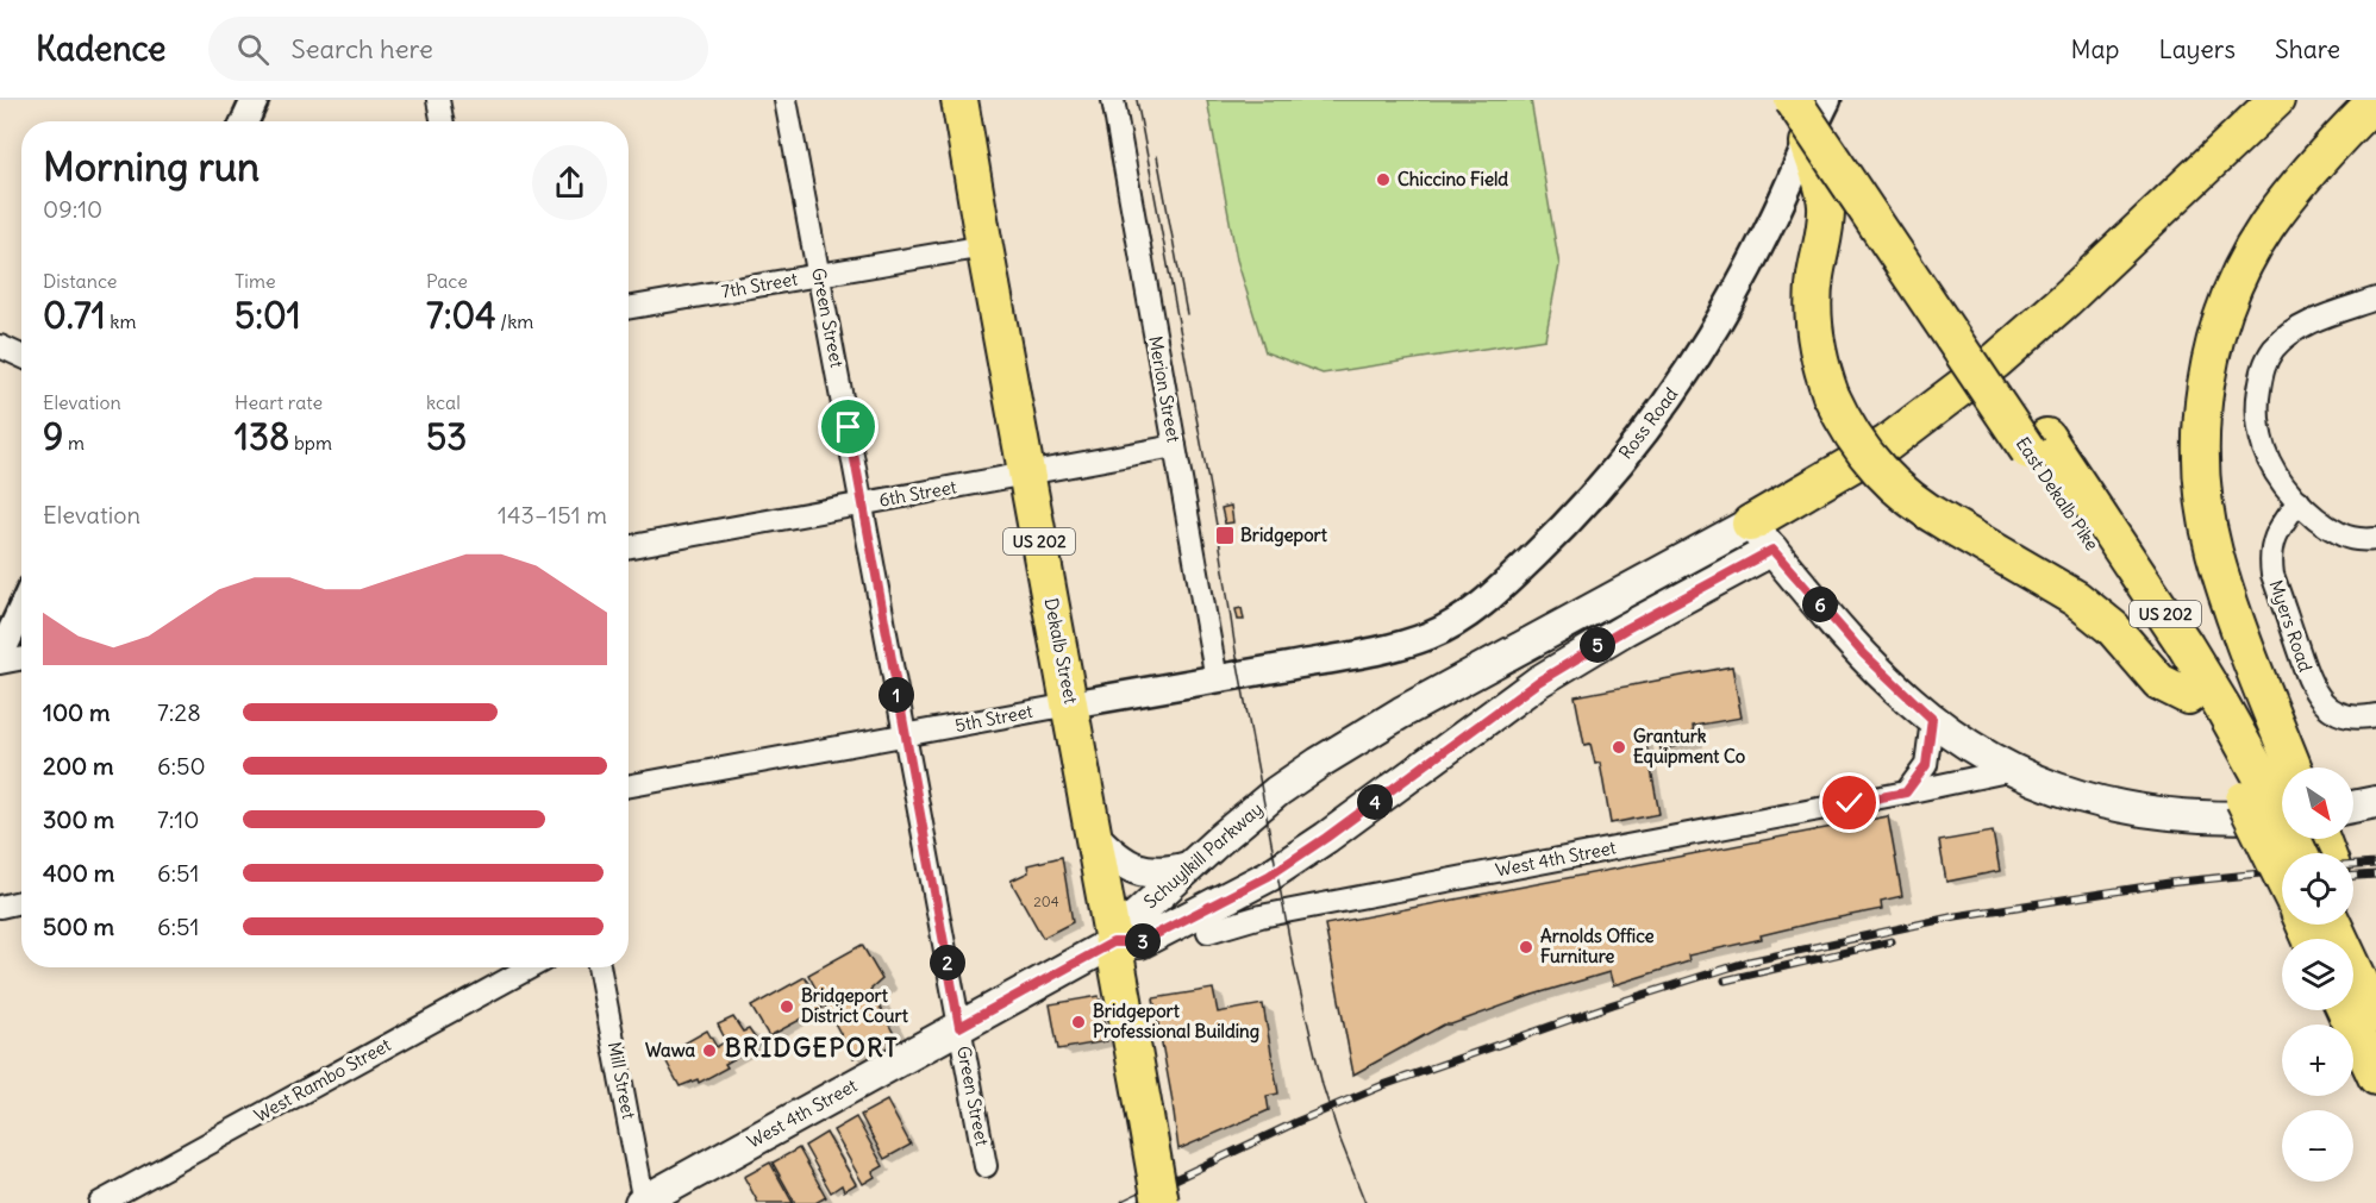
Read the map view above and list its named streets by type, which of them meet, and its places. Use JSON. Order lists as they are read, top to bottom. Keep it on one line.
{"streets":{"highway":["East Dekalb Pike","US 202","Dekalb Street"],"main road":["Schuylkill Parkway","West 4th Street"],"street":["7th Street","Green Street","Merion Street","Ross Road","6th Street","Myers Road","5th Street","West Rambo Street","Mill Street"]},"crossings":[["7th Street","Green Street"],["7th Street","Dekalb Street"],["Green Street","6th Street"],["Green Street","5th Street"],["Green Street","West 4th Street"],["Merion Street","6th Street"],["Merion Street","5th Street"],["Ross Road","5th Street"],["6th Street","Dekalb Street"],["Dekalb Street","5th Street"],["Dekalb Street","Schuylkill Parkway"],["Dekalb Street","West 4th Street"],["Schuylkill Parkway","West 4th Street"],["West 4th Street","Mill Street"]],"districts":["BRIDGEPORT"],"places":{"other":["Chiccino Field","Granturk Equipment Co","Arnolds Office Furniture","Bridgeport District Court","Bridgeport Professional Building","Wawa"],"transit":["Bridgeport"]},"house_numbers":["204"],"north":"bottom right","page":{"header":"Kadence","search":"Search here","nav":["Map","Layers","Share"],"heading":["Morning run","09:10"],"stats":[["Distance","0.71 km"],["Time","5:01"],["Pace","7:04 /km"],["Elevation","9 m"],["Heart rate","138 bpm"],["kcal","53"]],"chart":["Elevation","143–151 m"],"pins":["6","5","1","4","3","2"],"list":[{"name":"100 m","note":"7:28"},{"name":"200 m","note":"6:50"},{"name":"300 m","note":"7:10"},{"name":"400 m","note":"6:51"},{"name":"500 m","note":"6:51"}],"map_buttons":["+","−"]}}
